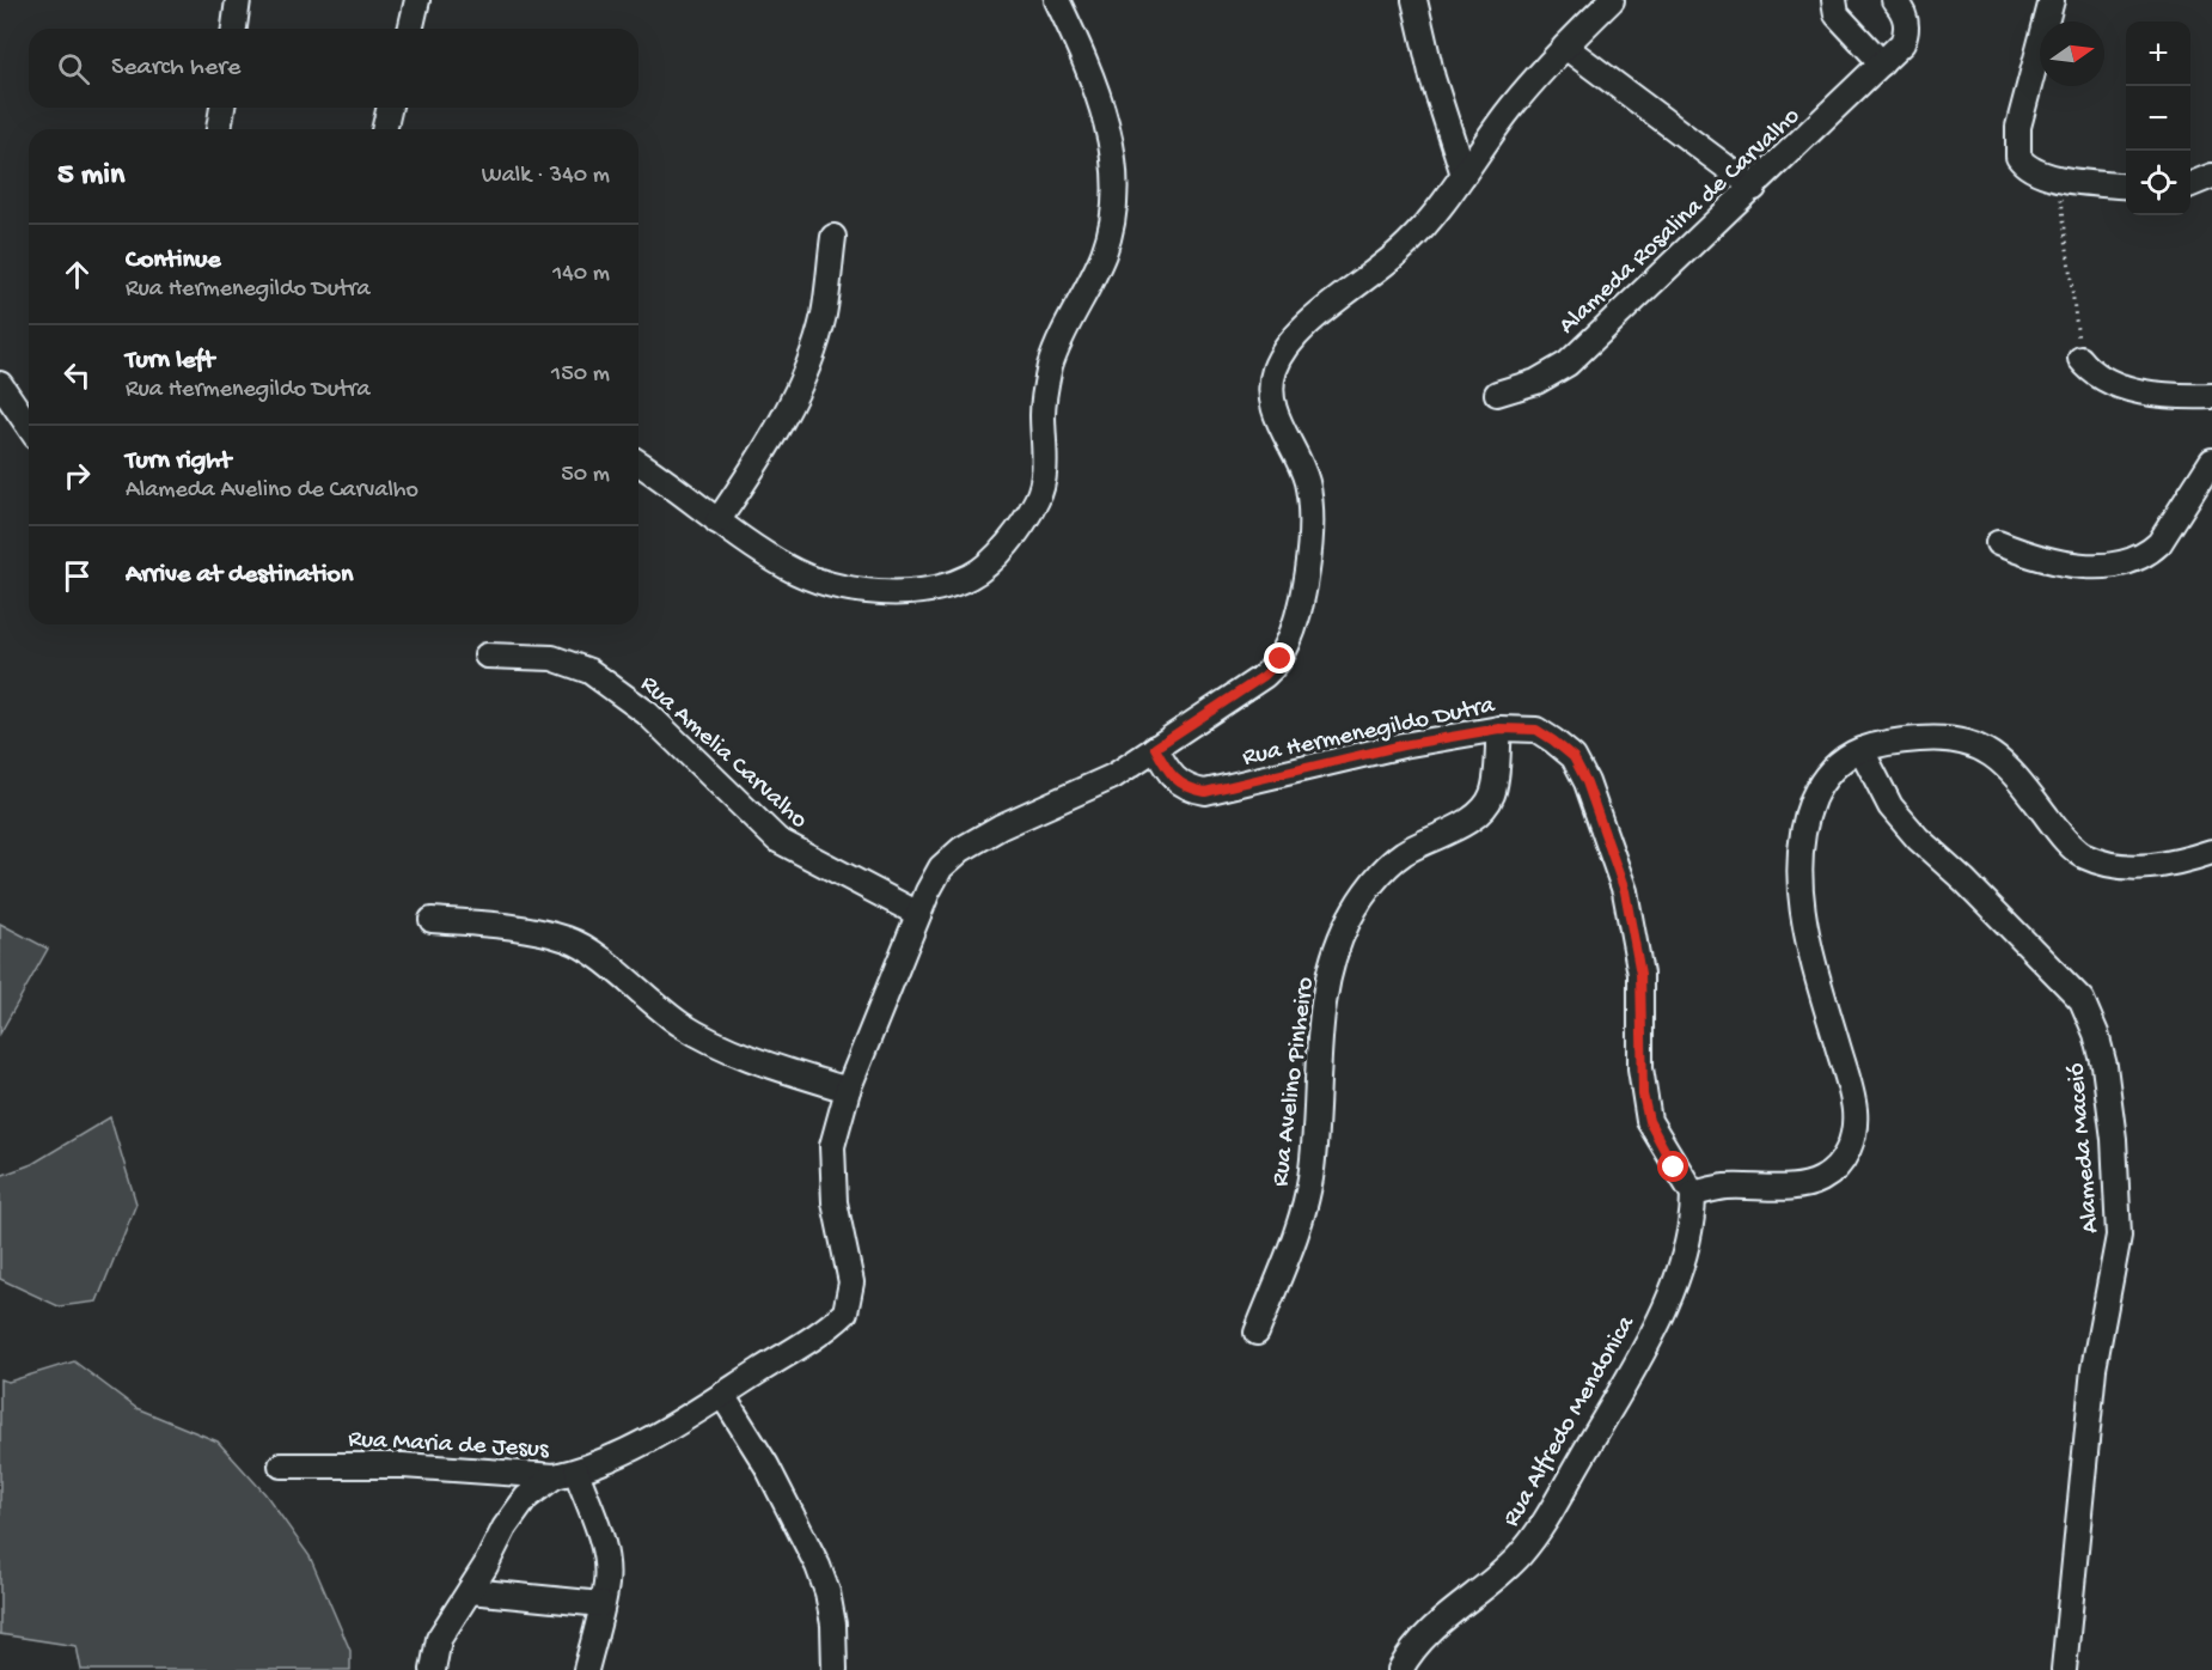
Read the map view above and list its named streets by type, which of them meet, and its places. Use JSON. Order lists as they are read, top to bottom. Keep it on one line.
{"streets":{"street":["Alameda Rosalina de Carvalho","Rua Hermenegildo Dutra","Rua Amelia Carvalho","Rua Avelino Pinheiro","Alameda Maceió","Rua Alfredo Mendonica","Rua Maria de Jesus"]},"crossings":[["Rua Hermenegildo Dutra","Rua Avelino Pinheiro"],["Rua Hermenegildo Dutra","Rua Alfredo Mendonica"],["Rua Hermenegildo Dutra","Rua Maria de Jesus"],["Rua Amelia Carvalho","Rua Maria de Jesus"]],"north":"right","page":{"map_buttons":["+","−"],"search":"Search here","heading":["5 min","Walk · 340 m"],"list":[["Continue","Rua Hermenegildo Dutra","140 m"],["Turn left","Rua Hermenegildo Dutra","150 m"],["Turn right","Alameda Avelino de Carvalho","50 m"],"Arrive at destination"]}}
